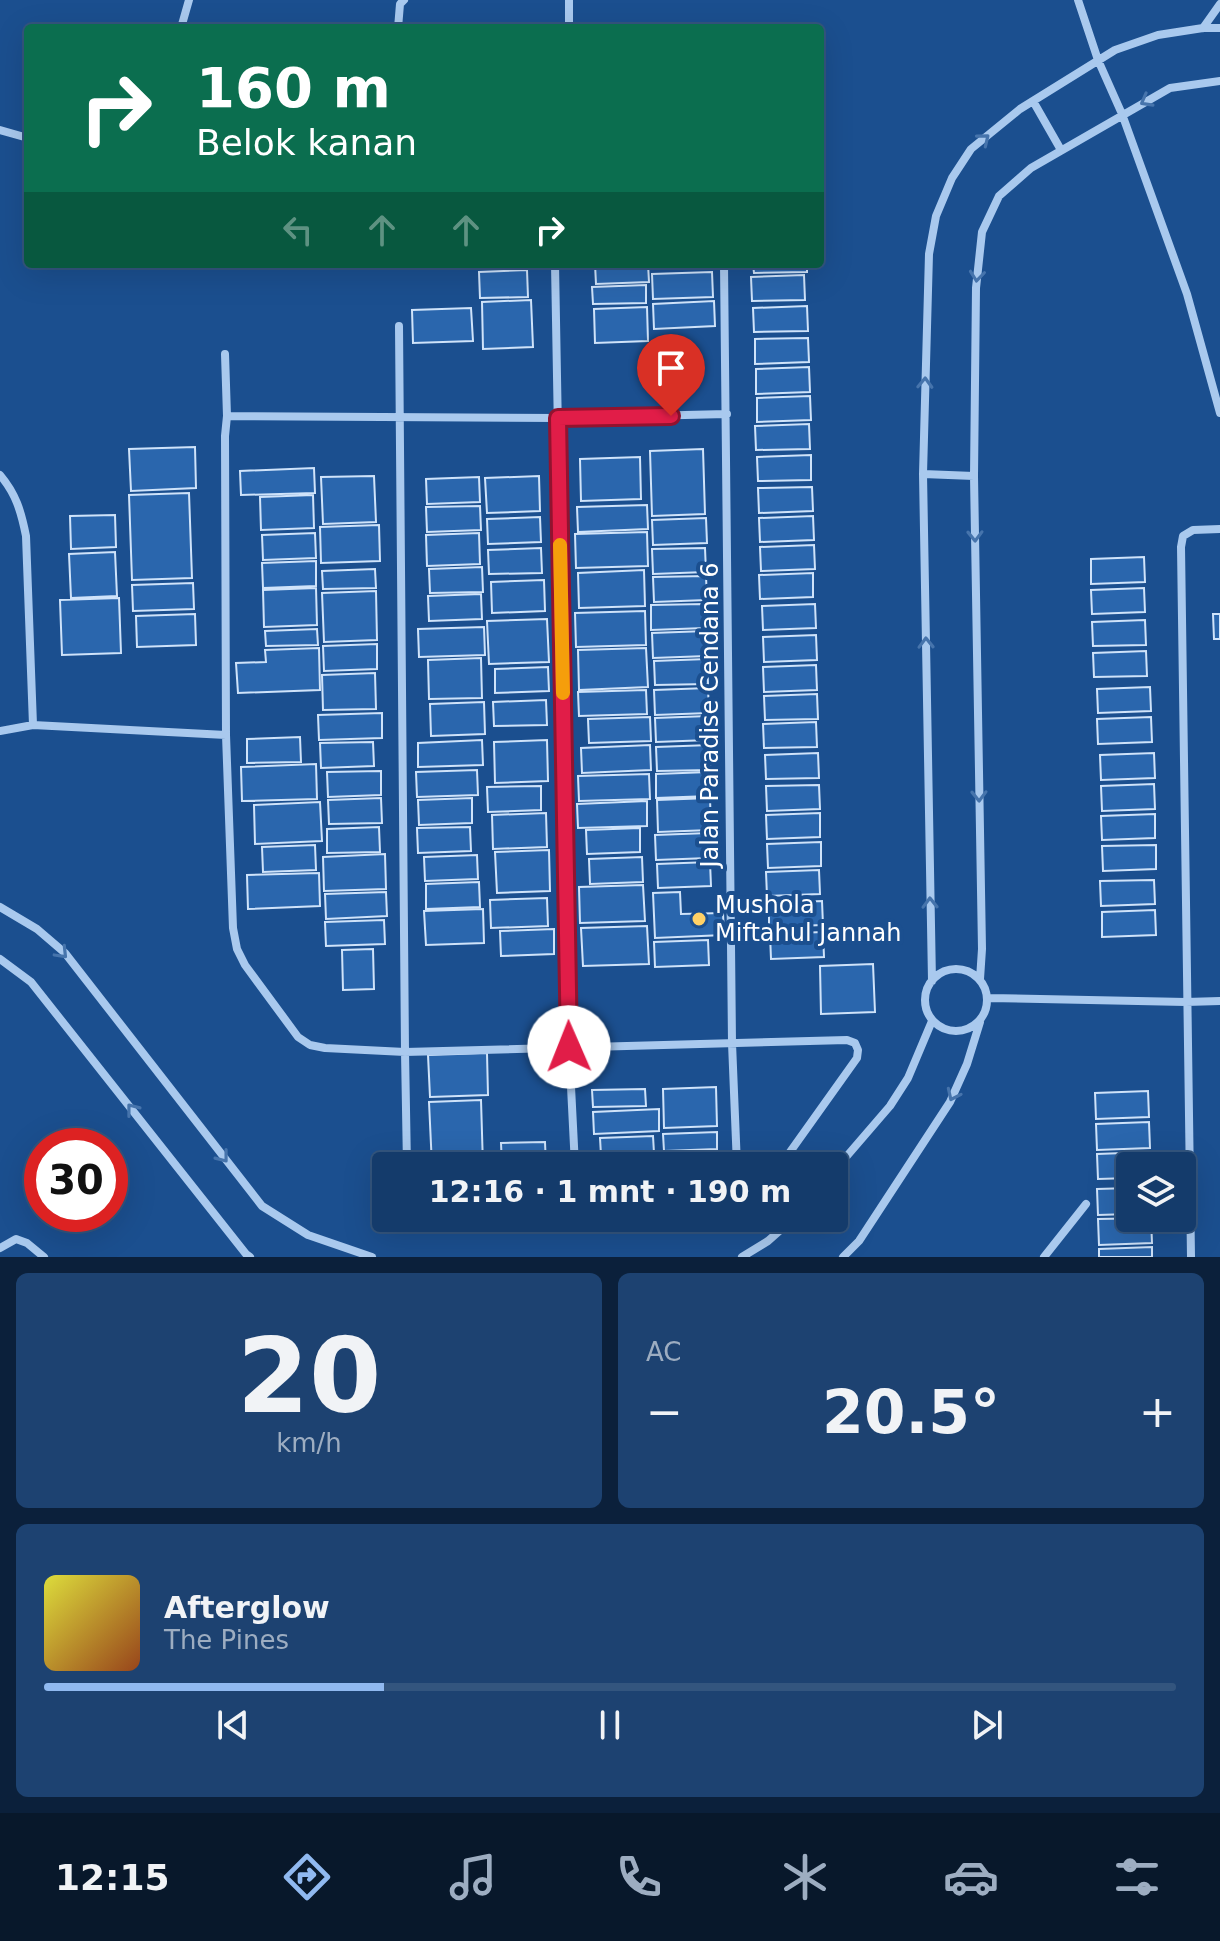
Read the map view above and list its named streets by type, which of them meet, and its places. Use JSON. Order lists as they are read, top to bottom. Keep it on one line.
{"streets":{"street":["Jalan Paradise Cendana 6"]},"places":["Mushola Miftahul Jannah"],"page":{"turn":["160 m","Belok kanan"],"limit":"30","trip":"12:16 · 1 mnt · 190 m","tile":[["20","km/h"],"AC"],"heat":["−","20.5°","+"],"song":["Afterglow","The Pines"],"tabs":"12:15"}}
